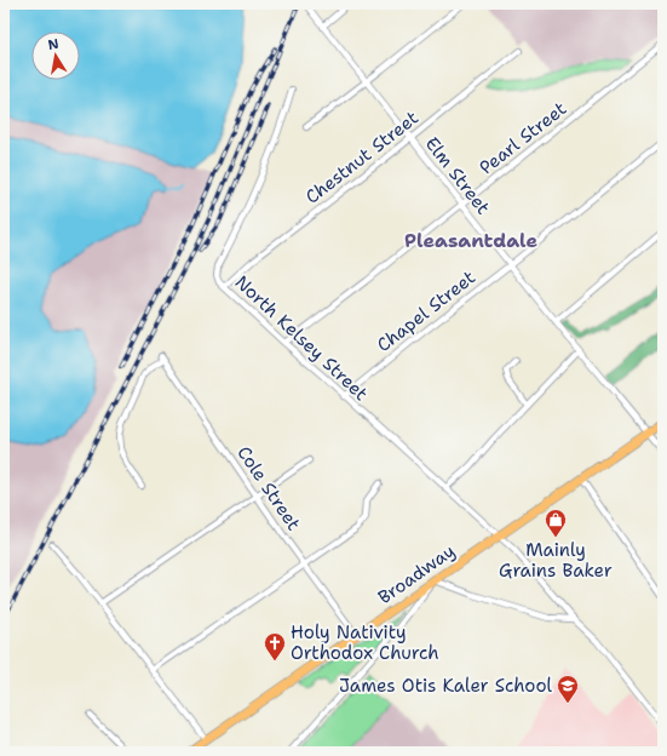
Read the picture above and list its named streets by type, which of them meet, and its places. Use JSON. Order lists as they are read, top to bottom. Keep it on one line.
{"streets":{"main road":["Broadway"],"street":["Pearl Street","Chestnut Street","Elm Street","Chapel Street","North Kelsey Street","Cole Street"]},"crossings":[["Pearl Street","Elm Street"],["Pearl Street","North Kelsey Street"],["Chestnut Street","Elm Street"],["Chestnut Street","North Kelsey Street"],["Elm Street","Chapel Street"],["Elm Street","Broadway"],["Chapel Street","North Kelsey Street"],["North Kelsey Street","Broadway"],["Cole Street","Broadway"]],"districts":["Pleasantdale"],"places":{"shop":["Mainly Grains Baker"],"church":["Holy Nativity Orthodox Church"],"school or university":["James Otis Kaler School"]},"north":"top"}
